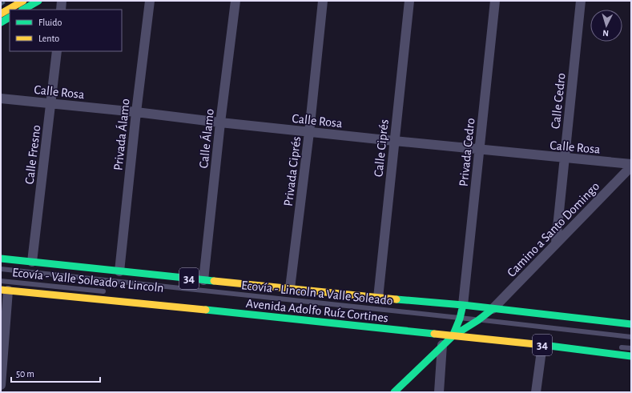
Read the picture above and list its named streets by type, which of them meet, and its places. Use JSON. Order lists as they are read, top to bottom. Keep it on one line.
{"streets":{"main road":["34","Avenida Adolfo Ruíz Cortines"],"street":["Calle Rosa","Calle Cedro","Privada Álamo","Calle Álamo","Calle Ciprés","Privada Cedro","Calle Fresno","Privada Ciprés","Camino a Santo Domingo"],"lane":["Ecovía - Valle Soleado a Lincoln","Ecovía - Lincoln a Valle Soleado"]},"crossings":[["Calle Rosa","Calle Cedro"],["Calle Rosa","Privada Álamo"],["Calle Rosa","Calle Álamo"],["Calle Rosa","Calle Ciprés"],["Calle Rosa","Privada Cedro"],["Calle Rosa","Calle Fresno"],["Calle Rosa","Privada Ciprés"],["Calle Rosa","Camino a Santo Domingo"],["Calle Cedro","Camino a Santo Domingo"],["Privada Álamo","Avenida Adolfo Ruíz Cortines"],["Calle Álamo","Avenida Adolfo Ruíz Cortines"],["Calle Ciprés","Avenida Adolfo Ruíz Cortines"],["Privada Cedro","Avenida Adolfo Ruíz Cortines"],["Calle Fresno","Avenida Adolfo Ruíz Cortines"],["Privada Ciprés","Avenida Adolfo Ruíz Cortines"],["Camino a Santo Domingo","Avenida Adolfo Ruíz Cortines"]],"legend":["Fluido","Lento"],"scale_bar":"50 m","north":"bottom"}
